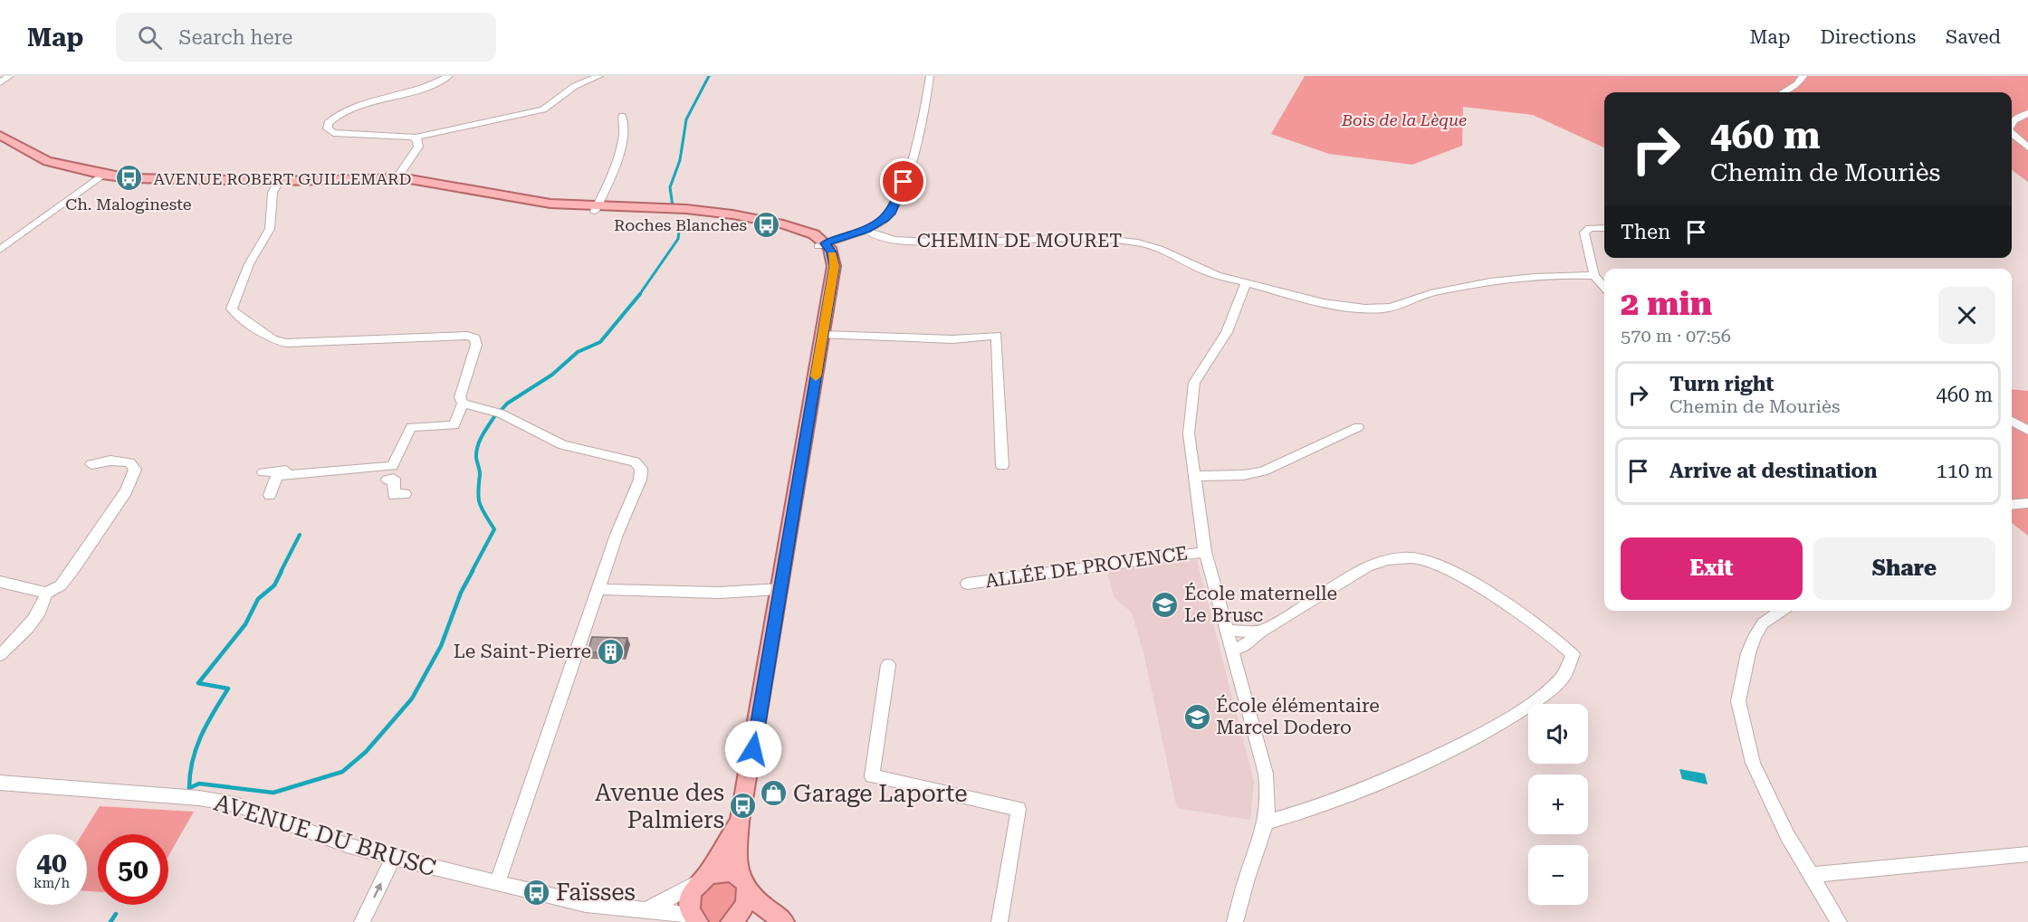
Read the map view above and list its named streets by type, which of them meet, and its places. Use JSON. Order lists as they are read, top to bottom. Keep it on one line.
{"streets":{"main road":["AVENUE ROBERT GUILLEMARD"],"street":["CHEMIN DE MOURET","ALLÉE DE PROVENCE","AVENUE DU BRUSC"]},"parks":["Bois de la Lèque"],"places":{"bus stop":["Ch. Malogineste","Roches Blanches","Avenue des Palmiers","Faïsses"],"school or university":["École maternelle Le Brusc","École élémentaire Marcel Dodero"],"building":["Le Saint-Pierre"],"shop":["Garage Laporte"]},"page":{"header":"Map","search":"Search here","nav":["Map","Directions","Saved"],"turn":["460 m","Chemin de Mouriès"],"then":"Then","heading":["2 min","570 m · 07:56"],"list":[{"name":"Turn right","note":"Chemin de Mouriès","value":"460 m"},{"name":"Arrive at destination","value":"110 m"}],"buttons":["Exit","Share"],"map_buttons":["+","−"],"speed":"40 km/h","limit":"50"}}
